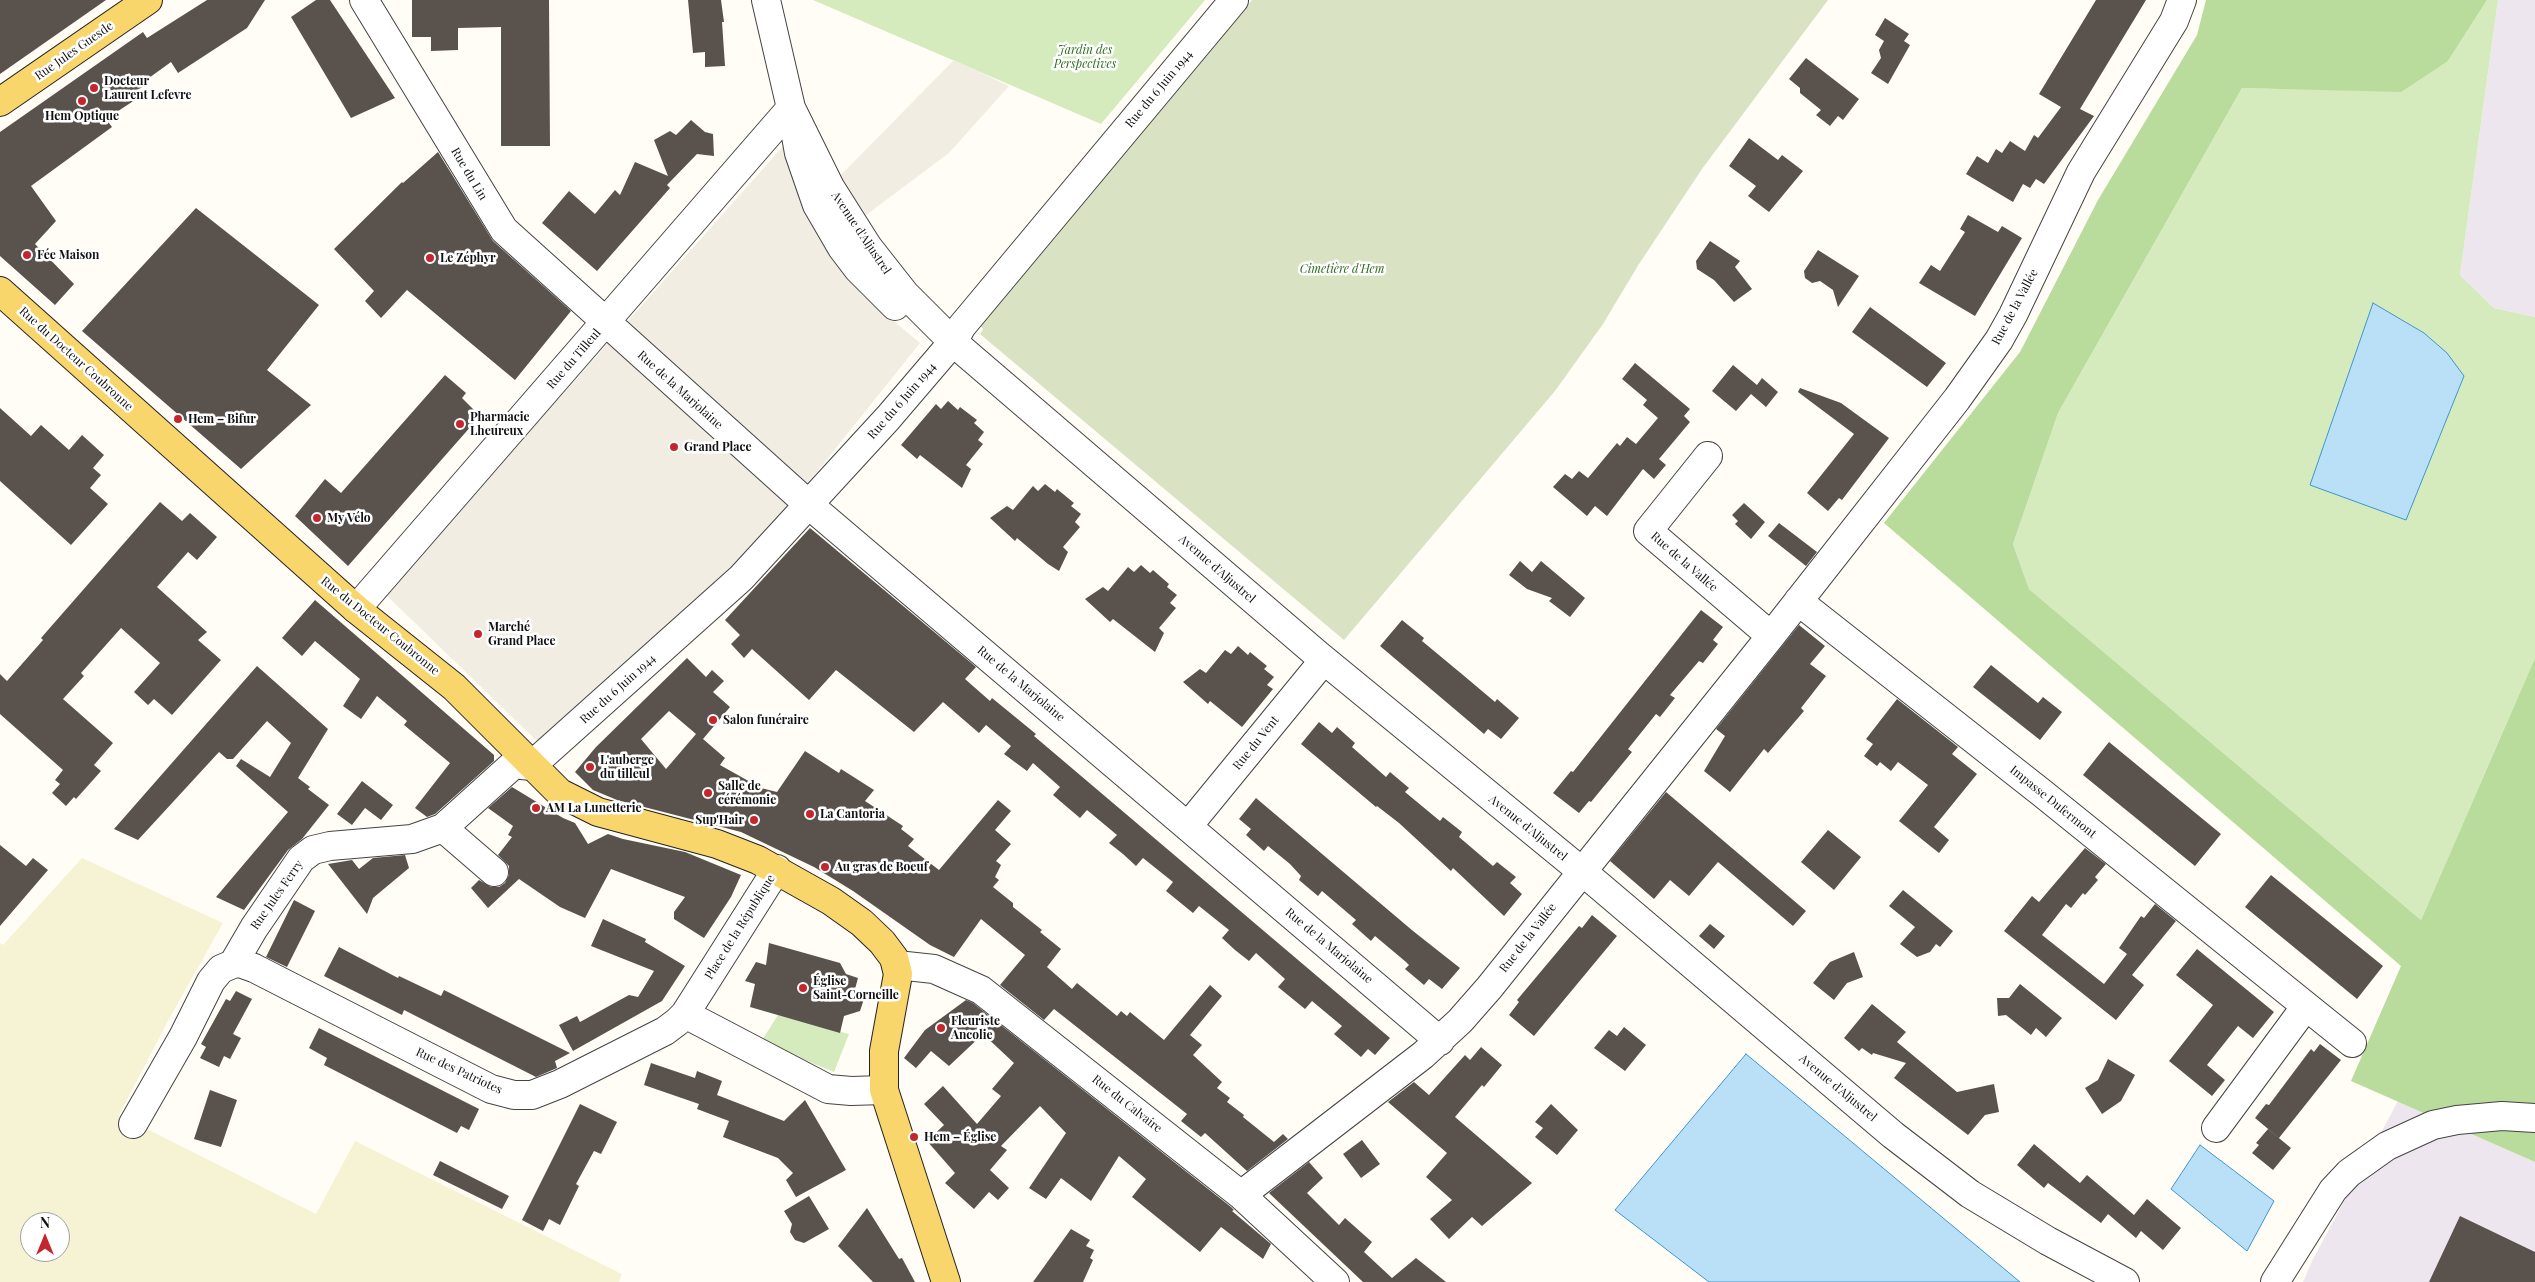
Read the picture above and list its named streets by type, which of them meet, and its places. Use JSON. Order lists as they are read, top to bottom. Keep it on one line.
{"streets":{"main road":["Rue Jules Guesde","Rue du Docteur Coubronne","Place de la République"],"street":["Rue du 6 Juin 1944","Rue du Lin","Avenue d'Aljustrel","Rue de la Vallée","Rue du Tilleul","Rue de la Marjolaine","Rue du Vent","Impasse Dufermont","Rue Jules Ferry","Rue des Patriotes","Rue du Calvaire"]},"crossings":[["Rue du 6 Juin 1944","Avenue d'Aljustrel"],["Rue du 6 Juin 1944","Rue du Docteur Coubronne"],["Rue du 6 Juin 1944","Rue de la Marjolaine"],["Rue du 6 Juin 1944","Rue Jules Ferry"],["Rue du Lin","Rue du Tilleul"],["Rue du Lin","Rue de la Marjolaine"],["Avenue d'Aljustrel","Rue de la Vallée"],["Avenue d'Aljustrel","Rue du Tilleul"],["Avenue d'Aljustrel","Rue du Vent"],["Rue de la Vallée","Rue de la Marjolaine"],["Rue de la Vallée","Impasse Dufermont"],["Rue de la Vallée","Rue du Calvaire"],["Rue du Docteur Coubronne","Rue du Tilleul"],["Rue du Docteur Coubronne","Rue Jules Ferry"],["Rue du Docteur Coubronne","Place de la République"],["Rue du Tilleul","Rue de la Marjolaine"],["Rue de la Marjolaine","Rue du Vent"],["Rue Jules Ferry","Rue des Patriotes"],["Place de la République","Rue des Patriotes"],["Place de la République","Rue du Calvaire"]],"parks":["Jardin des Perspectives","Cimetière d'Hem"],"places":["Docteur Laurent Lefevre","Hem Optique","Fée Maison","Le Zéphyr","Hem – Bifur","Pharmacie Lheureux","Grand Place","My Vélo","Marché Grand Place","Salon funéraire","L'auberge du tilleul","Salle de cérémonie","AM La Lunetterie","La Cantoria","Sup'Hair","Au gras de Boeuf","Église Saint-Corneille","Fleuriste Ancolie","Hem – Église"],"north":"top"}
